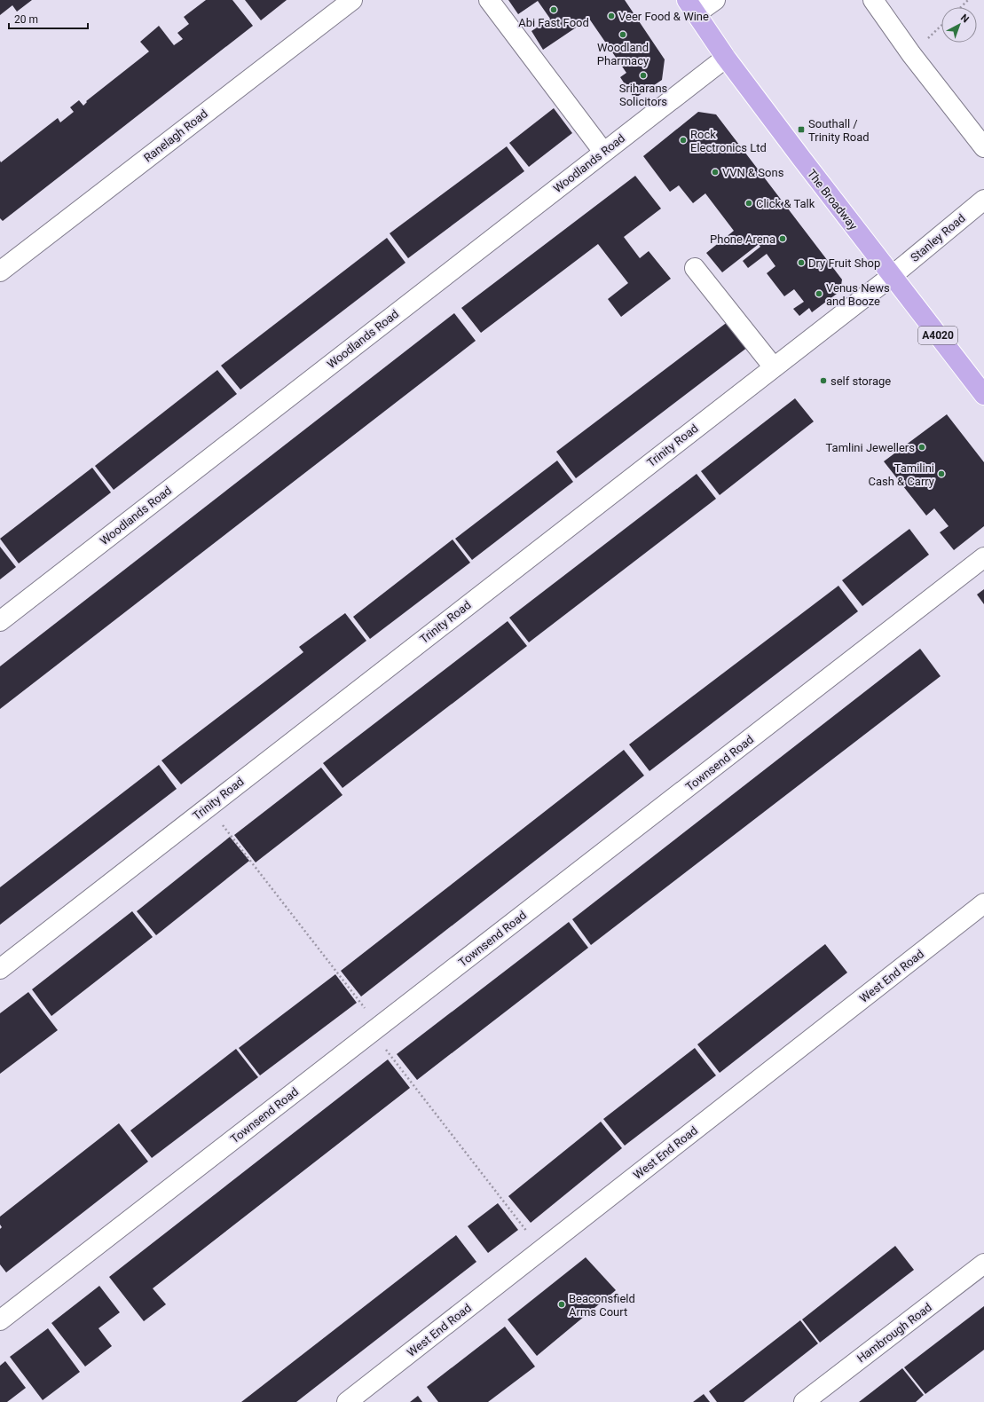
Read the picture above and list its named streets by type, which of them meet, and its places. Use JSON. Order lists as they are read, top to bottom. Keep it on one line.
{"streets":{"main road":["The Broadway","A4020"],"street":["Ranelagh Road","Woodlands Road","Stanley Road","Trinity Road","Townsend Road","West End Road","Hambrough Road"]},"crossings":[["Woodlands Road","The Broadway"],["The Broadway","Stanley Road"],["The Broadway","Trinity Road"],["Stanley Road","Trinity Road"]],"places":{"other":["Abi Fast Food","Veer Food & Wine","Woodland Pharmacy","Sriharans Solicitors","Rock Electronics Ltd","VVN & Sons","Click & Talk","Phone Arena","Dry Fruit Shop","Venus News and Booze","self storage","Tamlini Jewellers","Tamilini Cash & Carry","Beaconsfield Arms Court"],"transit":["Southall / Trinity Road"]},"scale_bar":"20 m","north":"top right"}
